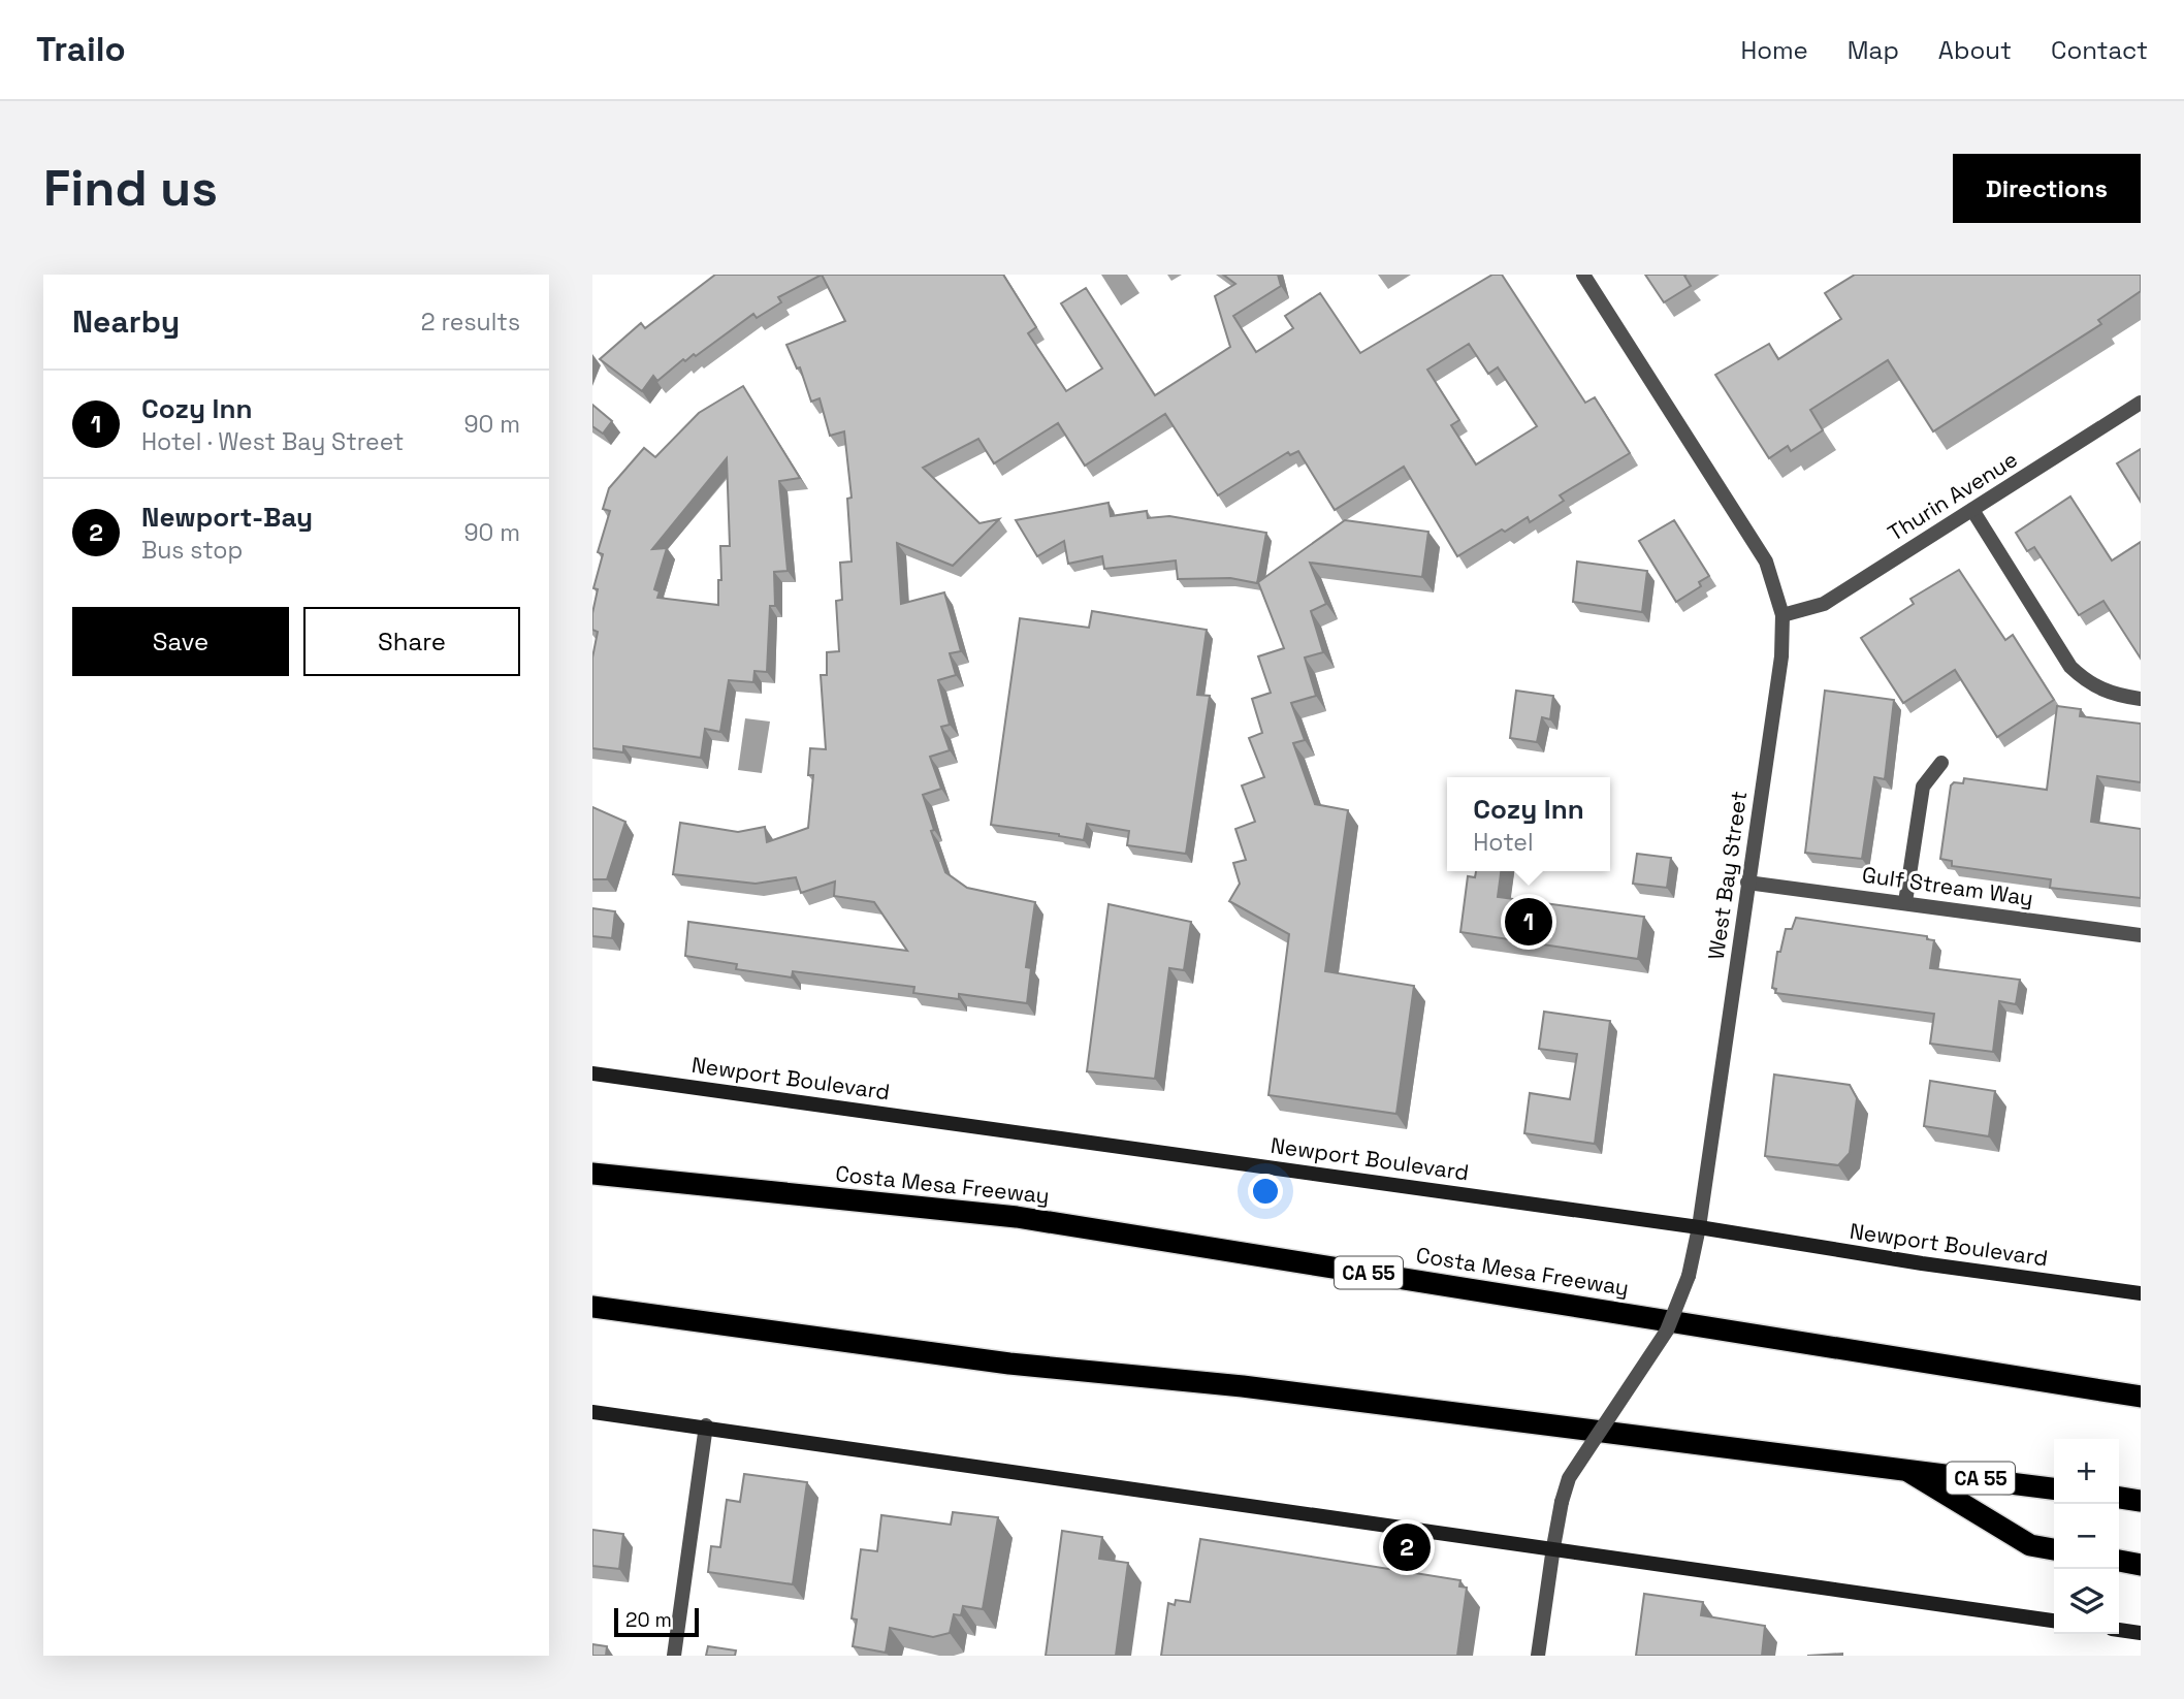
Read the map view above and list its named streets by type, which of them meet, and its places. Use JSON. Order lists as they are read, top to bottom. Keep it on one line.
{"streets":{"highway":["Costa Mesa Freeway","CA 55"],"main road":["Newport Boulevard"],"street":["Thurin Avenue","West Bay Street","Gulf Stream Way"]},"crossings":[["Thurin Avenue","West Bay Street"],["West Bay Street","Gulf Stream Way"],["West Bay Street","Newport Boulevard"]],"scale_bar":"20 m","page":{"header":"Trailo","nav":["Home","Map","About","Contact"],"buttons":["Directions",["Save","Share"]],"title":"Find us","heading":["Nearby","2 results"],"list":[{"mark":"1","name":"Cozy Inn","note":"Hotel · West Bay Street","value":"90 m"},{"mark":"2","name":"Newport-Bay","note":"Bus stop","value":"90 m"}],"popup":["Cozy Inn","Hotel"],"pins":["1","2"],"map_buttons":["+","−"],"scale":"20 m"}}
